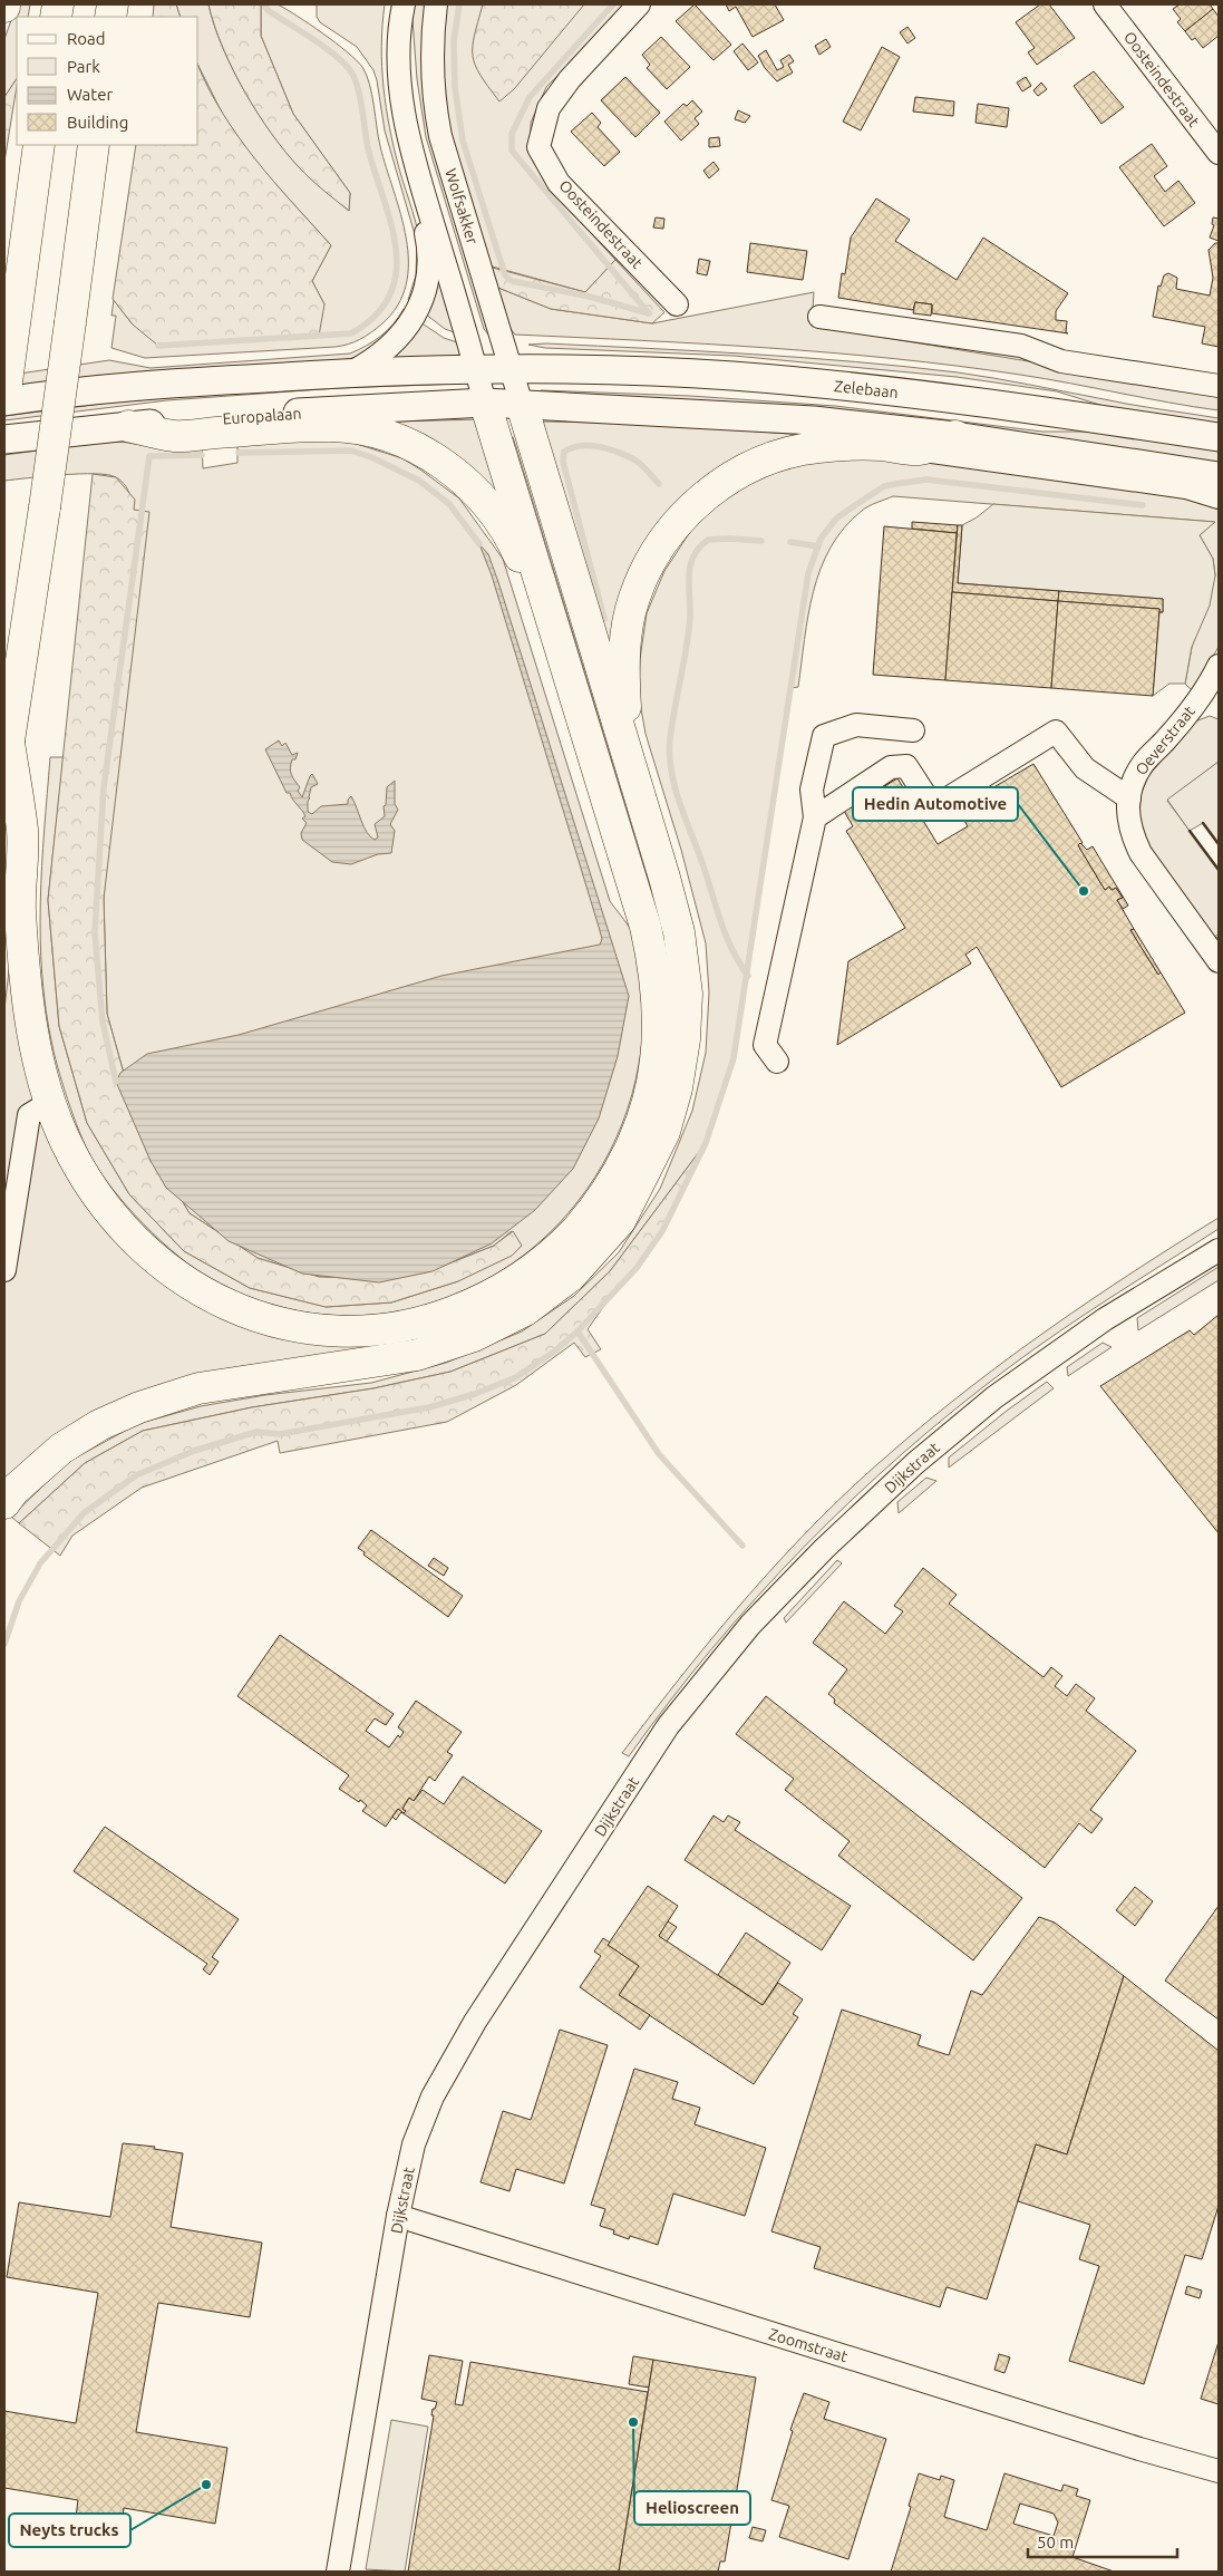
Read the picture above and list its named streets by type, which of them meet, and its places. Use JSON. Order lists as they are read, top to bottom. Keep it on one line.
{"streets":{"main road":["Zelebaan","Europalaan"],"street":["Oosteindestraat","Wolfsakker","Oeverstraat","Dijkstraat","Zoomstraat"]},"crossings":[["Wolfsakker","Zelebaan"],["Wolfsakker","Europalaan"],["Dijkstraat","Zoomstraat"]],"places":["Hedin Automotive","Helioscreen","Neyts trucks"],"legend":["Road","Park","Water","Building"],"scale_bar":"50 m"}
